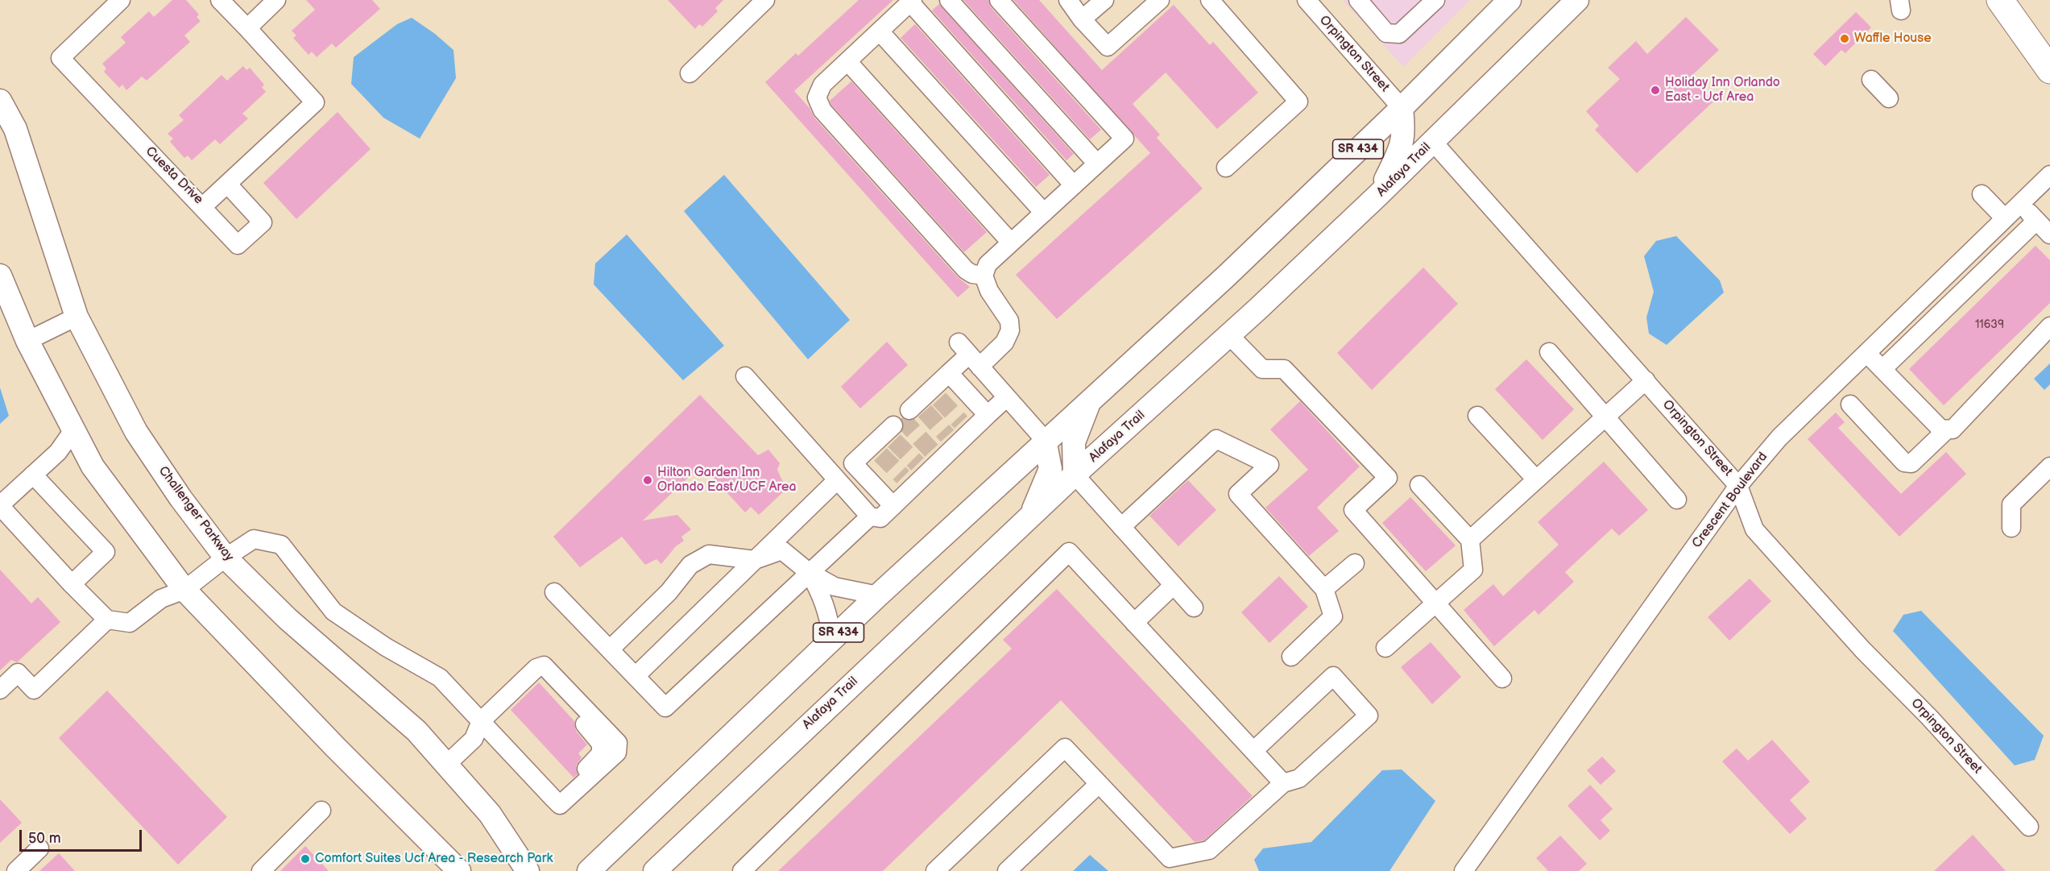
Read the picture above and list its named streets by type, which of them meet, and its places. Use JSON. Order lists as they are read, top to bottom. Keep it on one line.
{"streets":{"main road":["SR 434","Alafaya Trail","Challenger Parkway"],"street":["Orpington Street","Cuesta Drive","Crescent Boulevard"]},"crossings":[["Orpington Street","SR 434"],["Orpington Street","Alafaya Trail"],["Orpington Street","Crescent Boulevard"]],"places":["Waffle House","Holiday Inn Orlando East - Ucf Area","Hilton Garden Inn Orlando East/UCF Area","Comfort Suites Ucf Area - Research Park"],"house_numbers":["11639"],"scale_bar":"50 m"}
